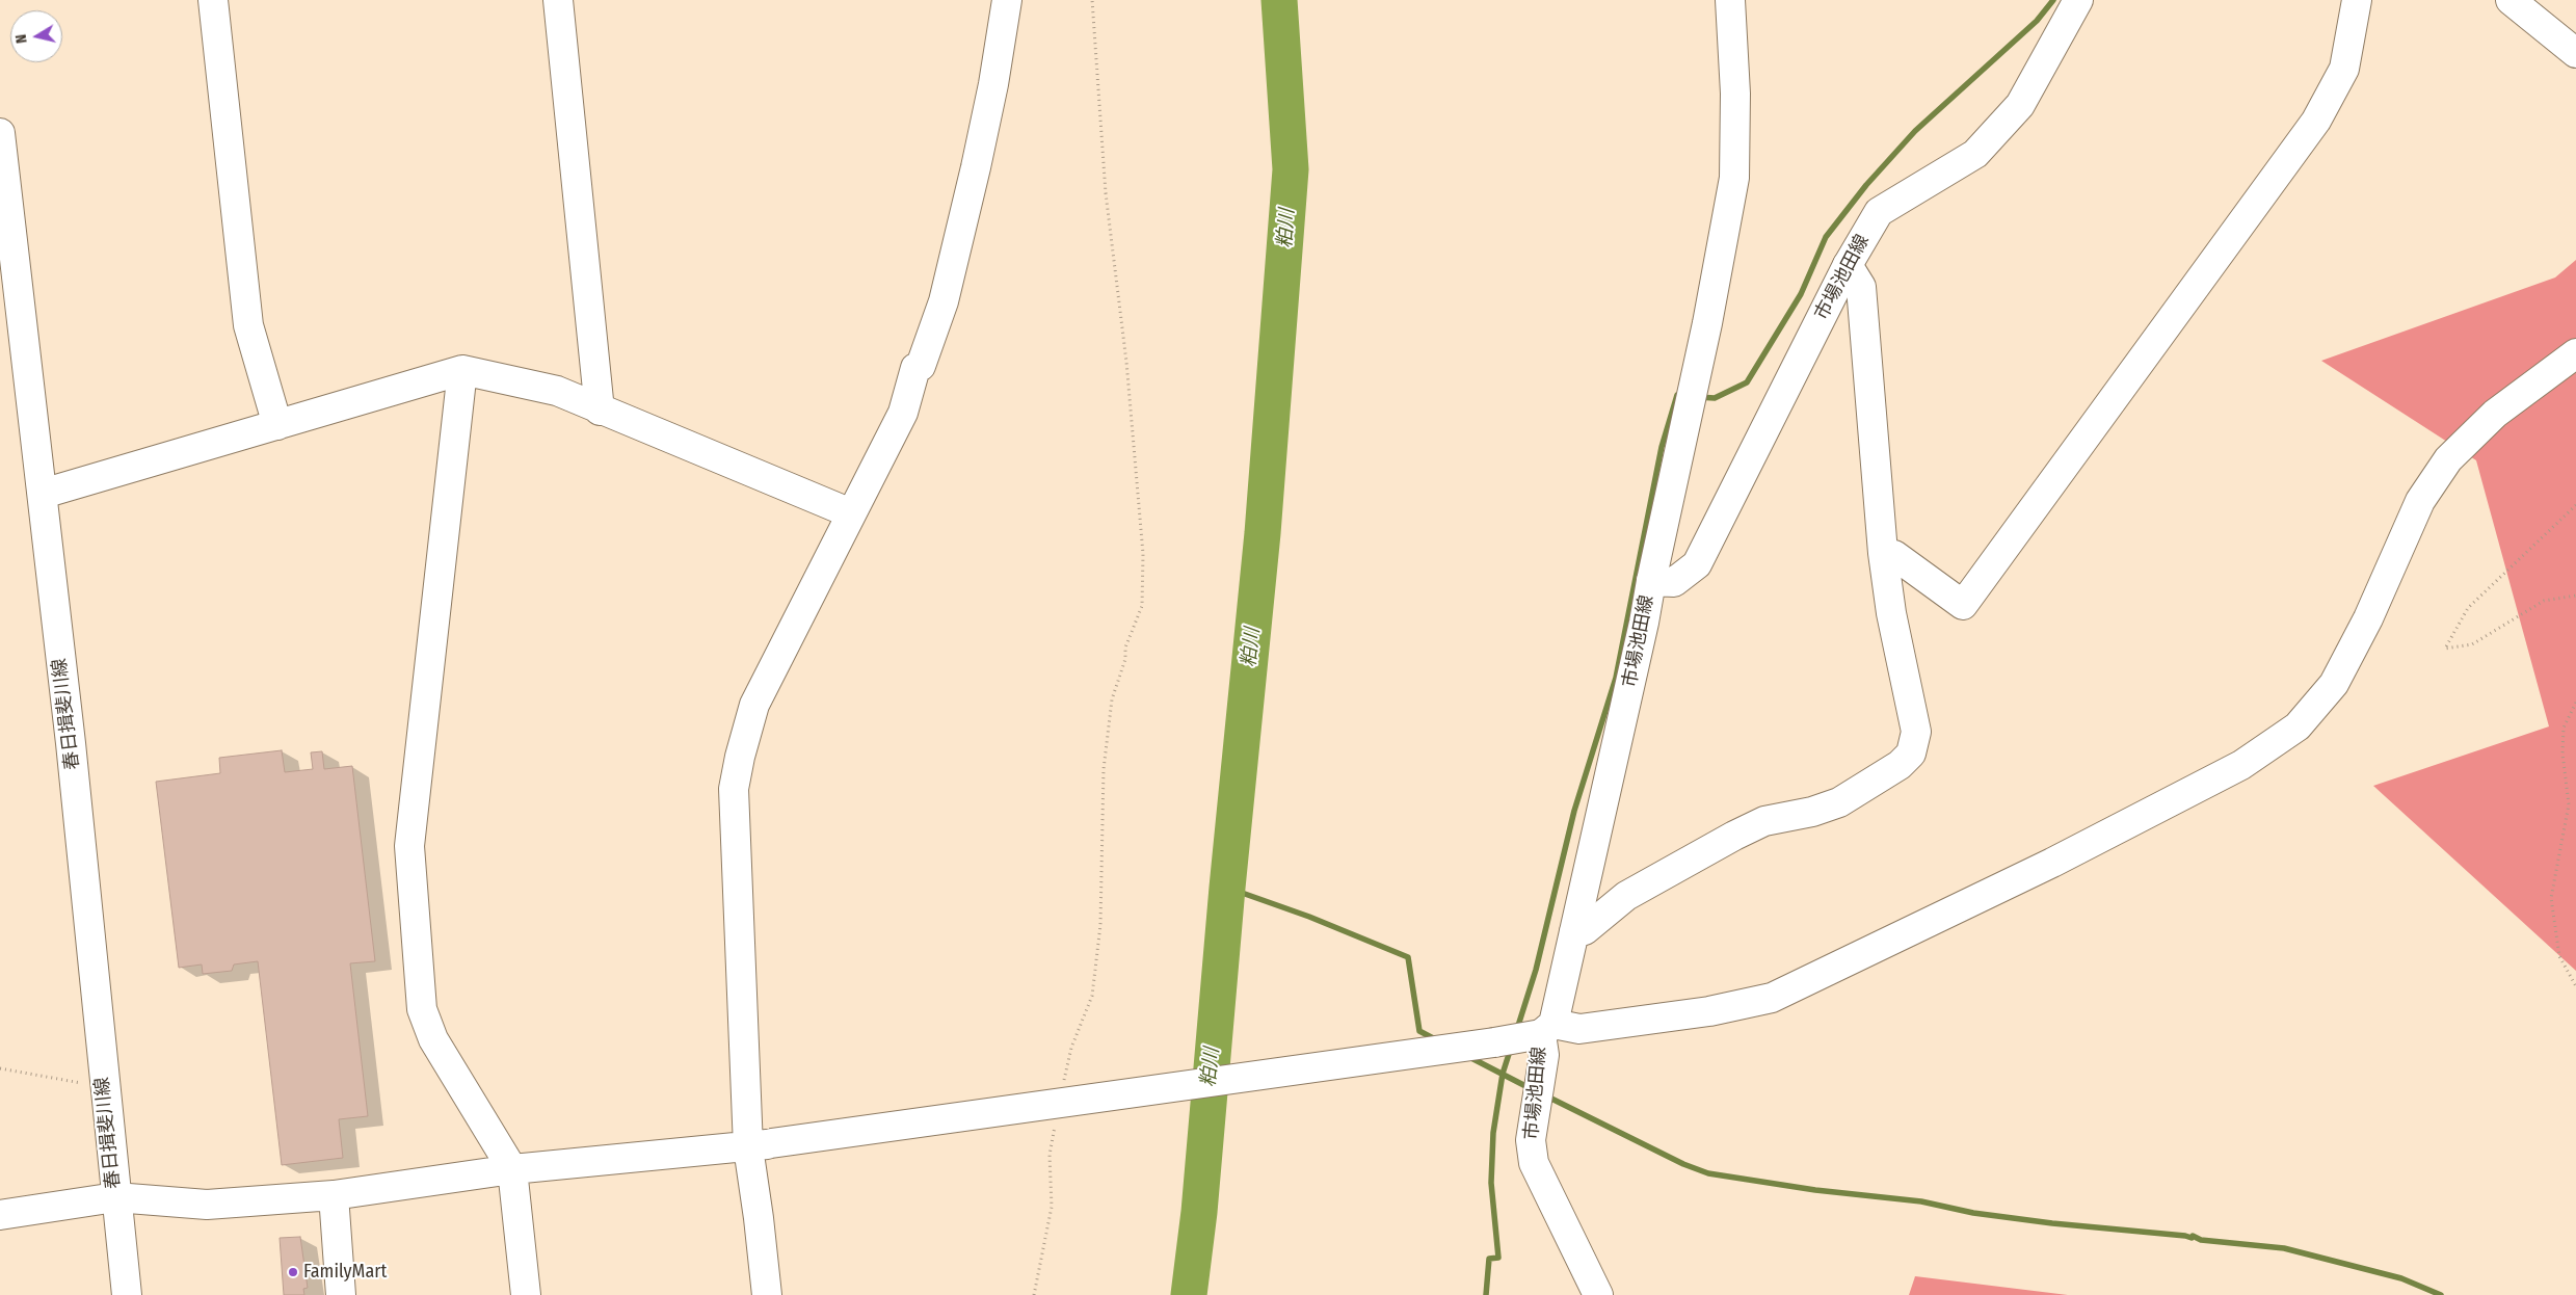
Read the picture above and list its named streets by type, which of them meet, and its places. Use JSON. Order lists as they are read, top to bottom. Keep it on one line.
{"streets":{"street":["市場池田線","春日揖斐川線"]},"water":["粕川"],"places":["FamilyMart"],"north":"left"}
